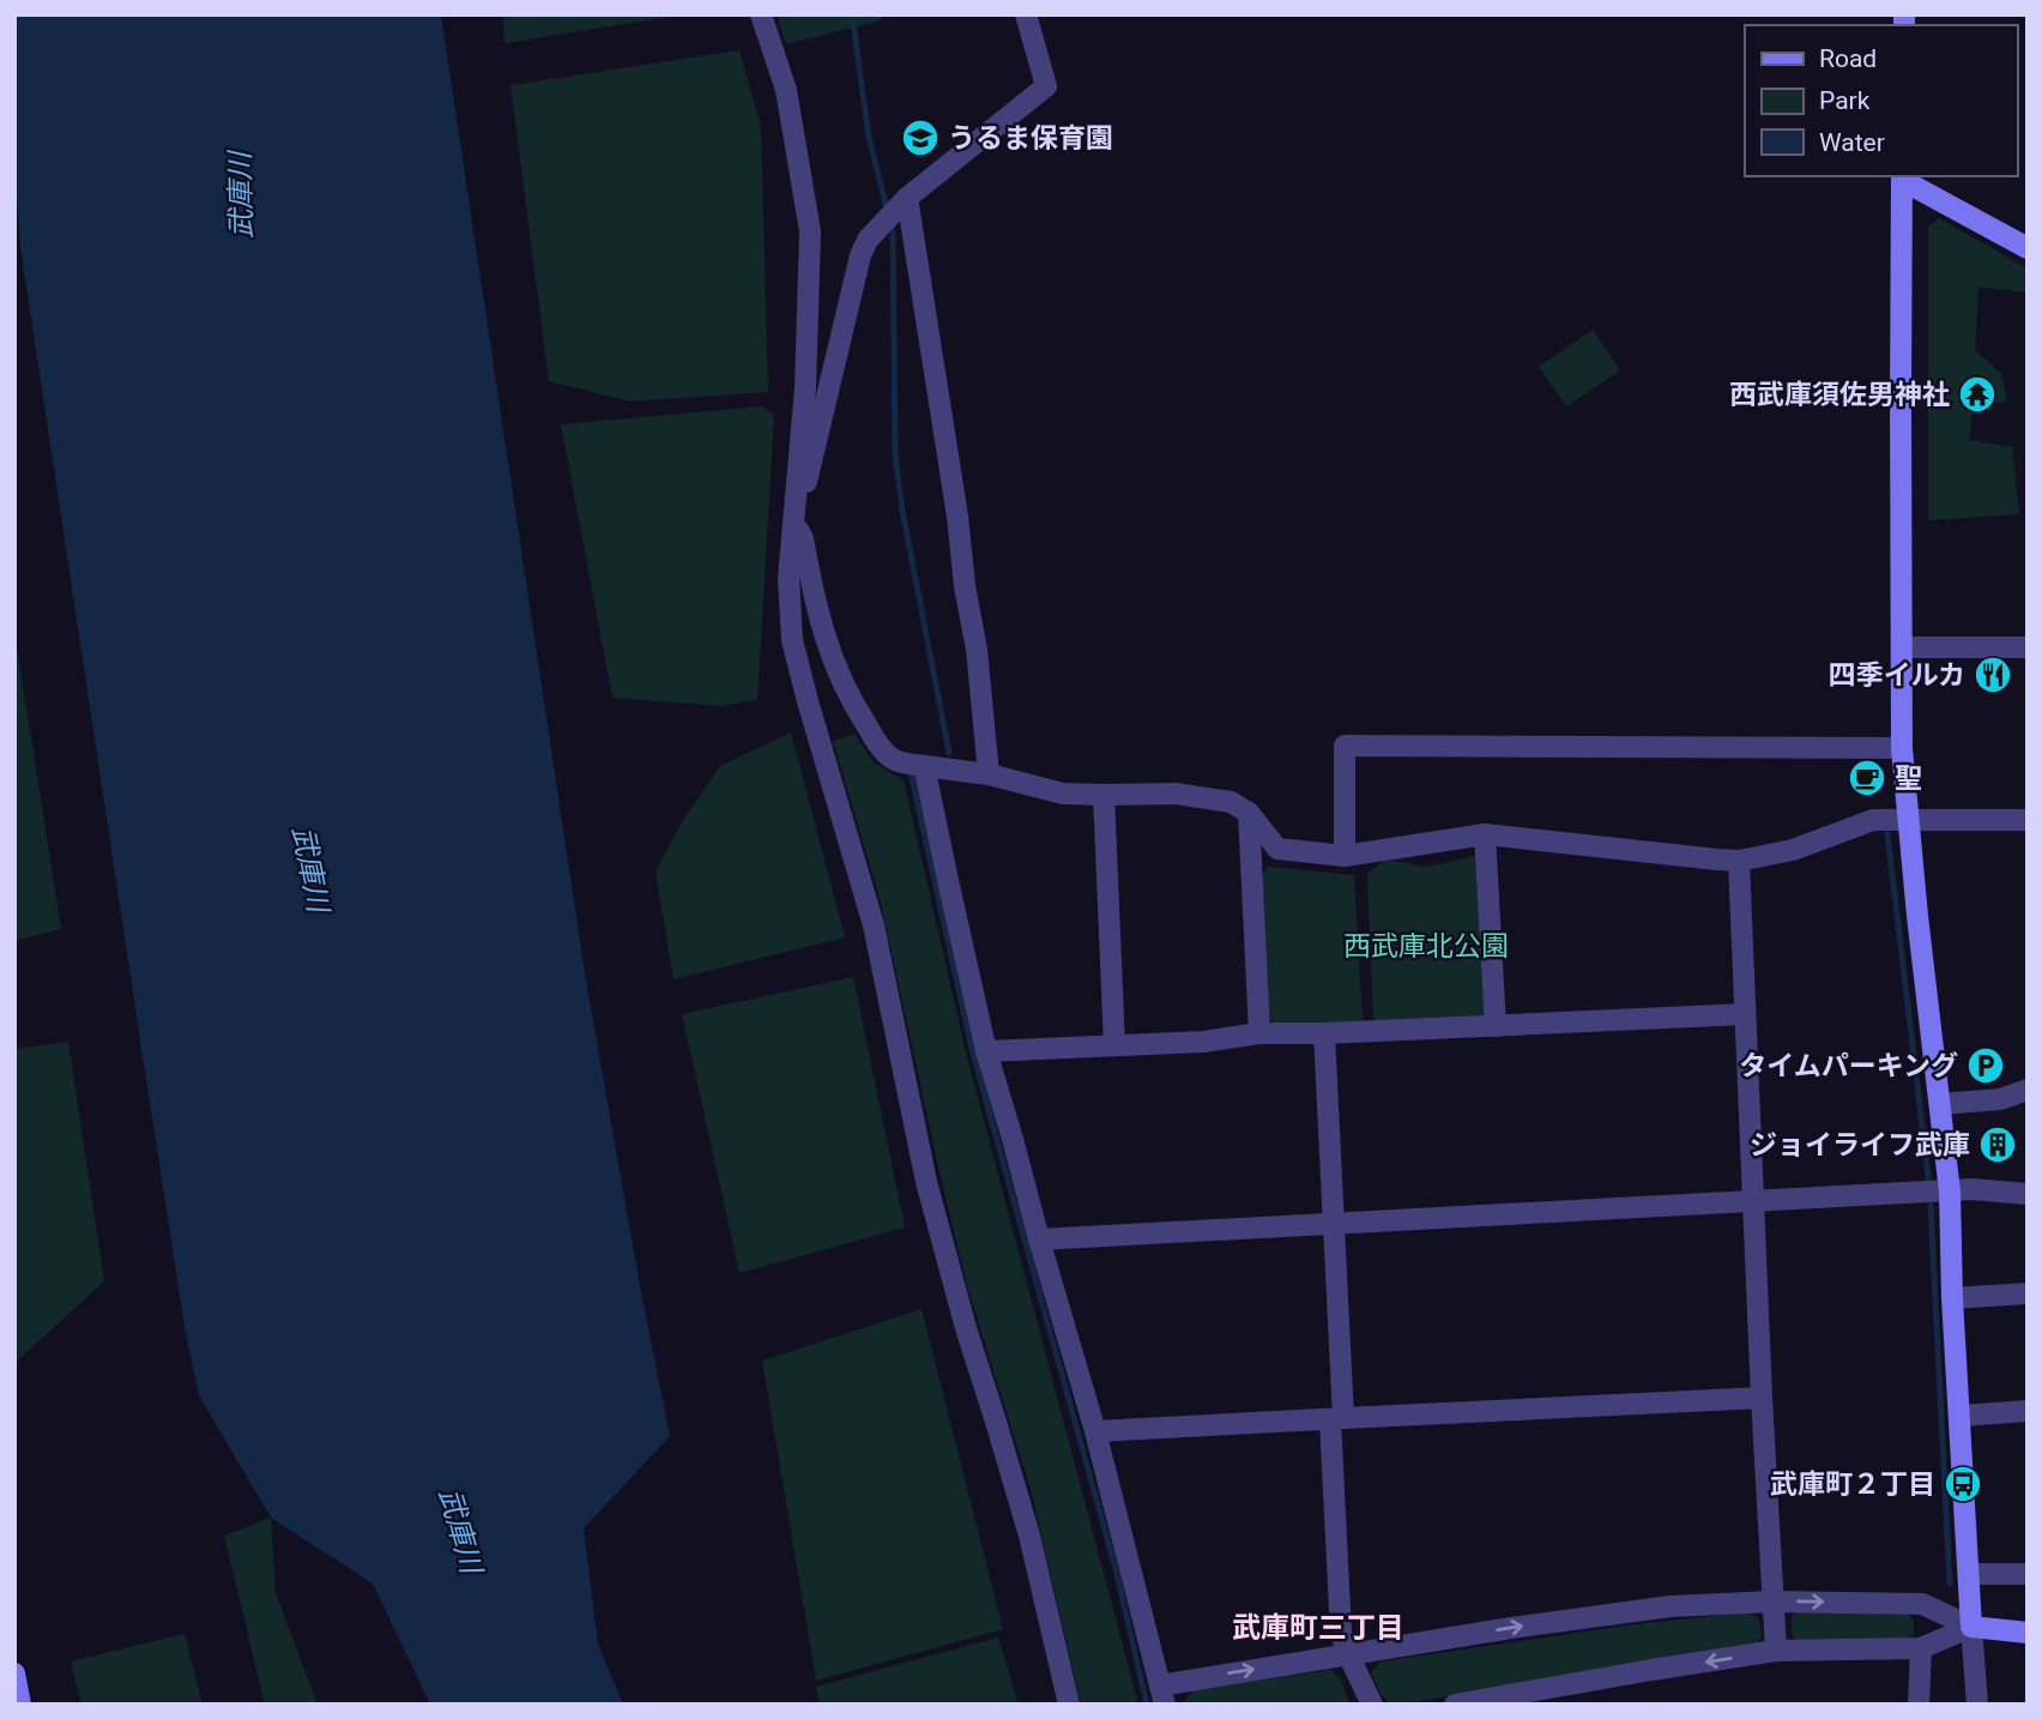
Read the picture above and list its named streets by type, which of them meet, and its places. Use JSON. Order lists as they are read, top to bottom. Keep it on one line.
{"districts":["武庫町三丁目"],"water":["武庫川"],"parks":["西武庫北公園"],"places":{"school or university":["うるま保育園"],"temple":["西武庫須佐男神社"],"restaurant":["四季イルカ"],"cafe":["聖"],"parking":["タイムパーキング"],"building":["ジョイライフ武庫"],"bus stop":["武庫町２丁目"]},"legend":["Road","Park","Water"]}
